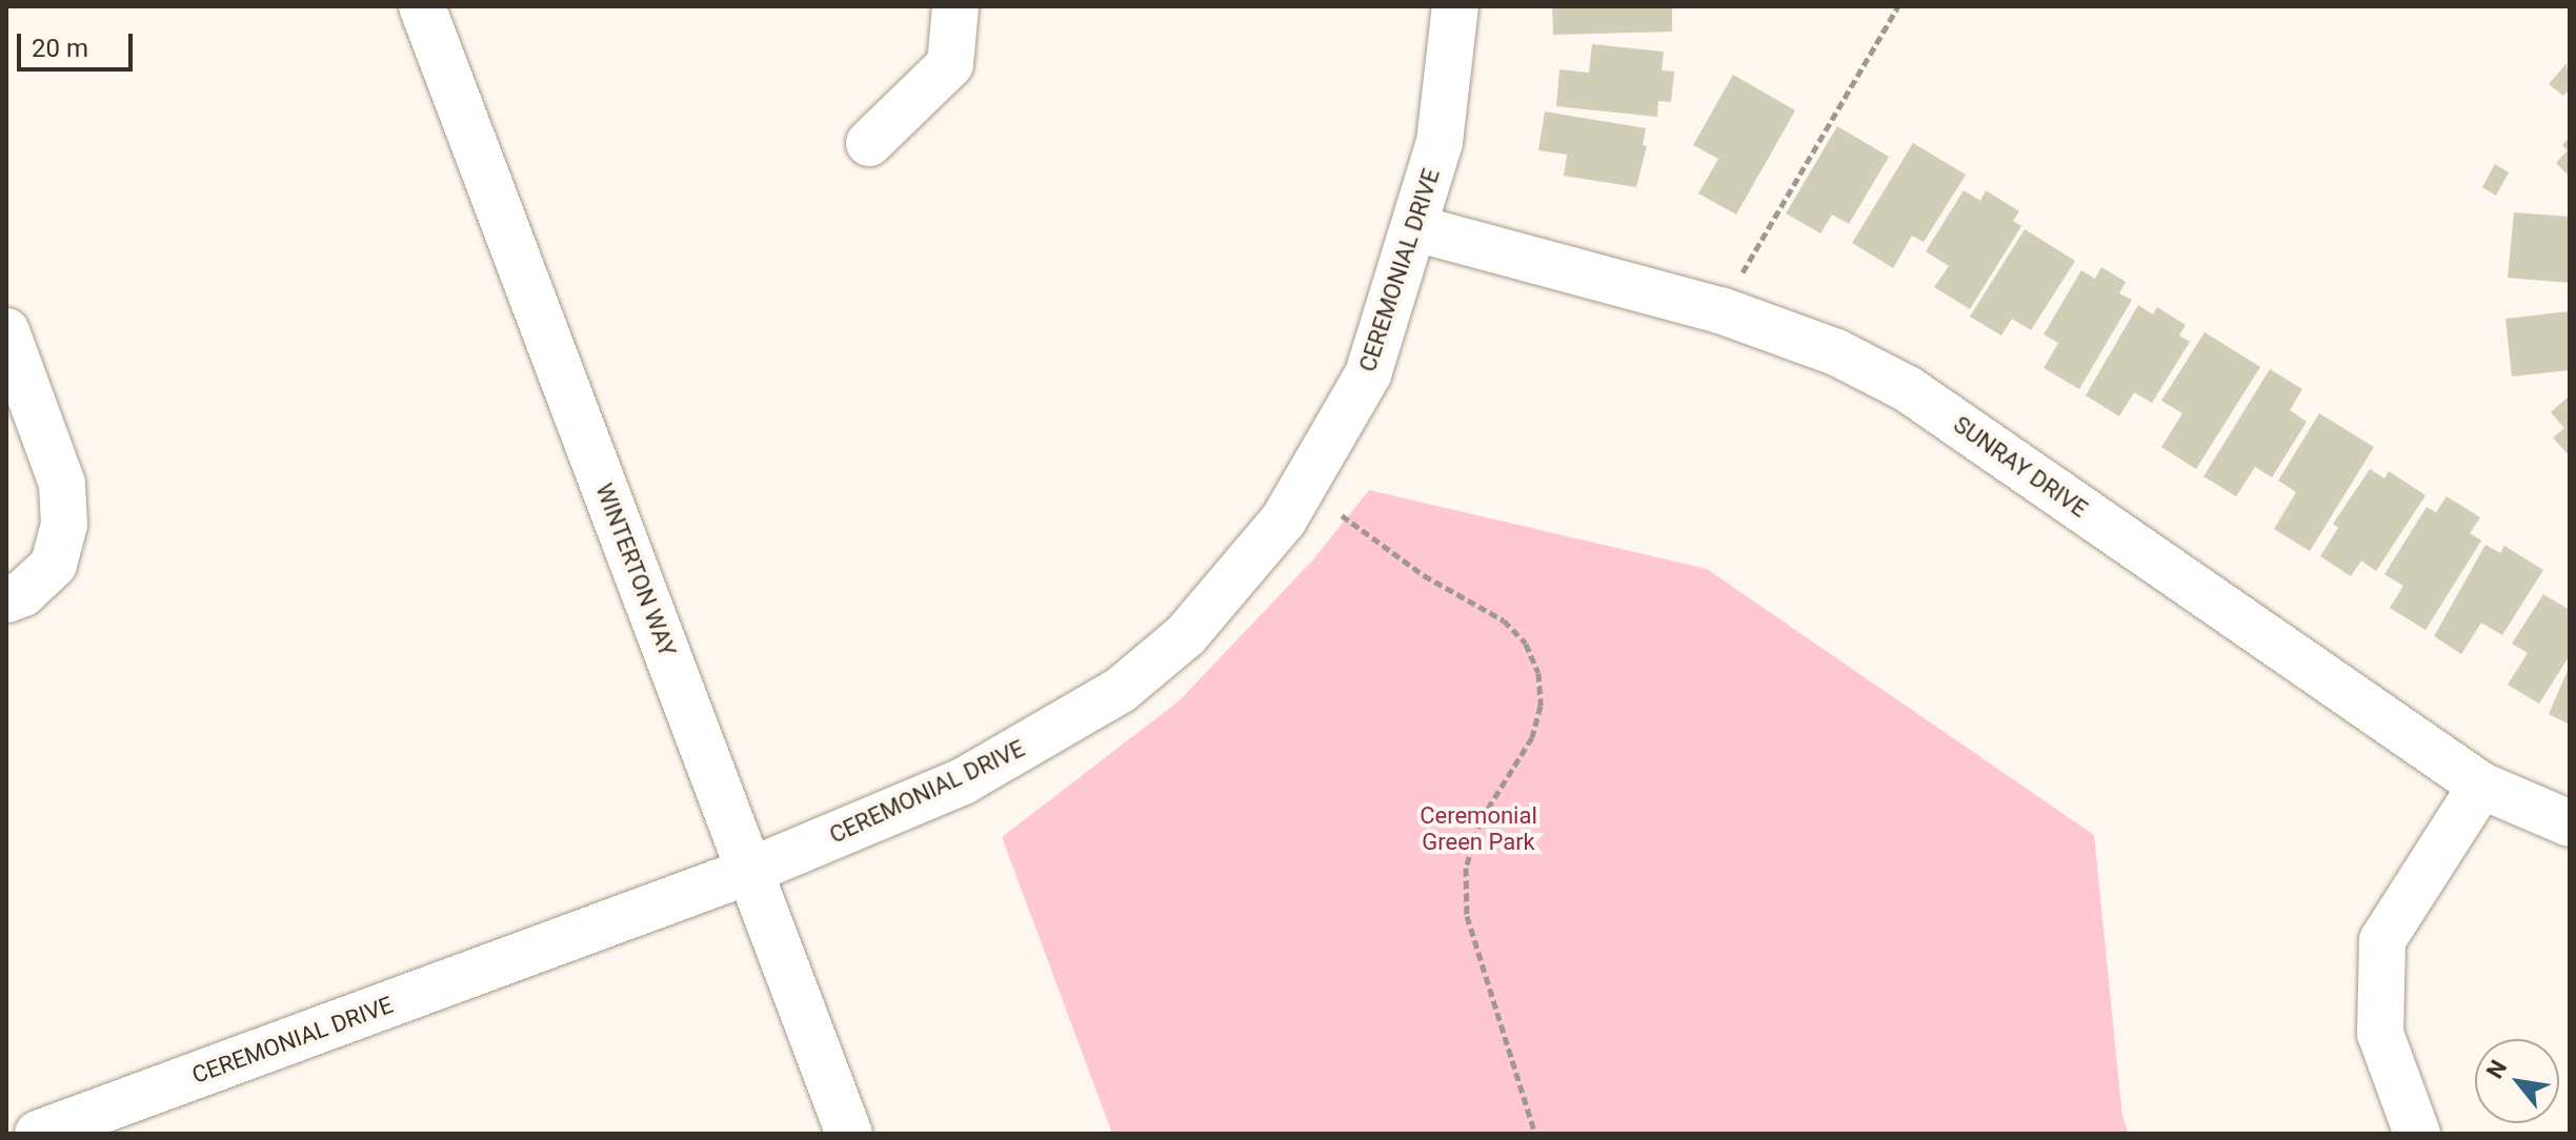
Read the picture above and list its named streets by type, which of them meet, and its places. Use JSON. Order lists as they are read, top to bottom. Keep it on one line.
{"streets":{"street":["CEREMONIAL DRIVE","SUNRAY DRIVE","WINTERTON WAY"]},"crossings":[["CEREMONIAL DRIVE","SUNRAY DRIVE"],["CEREMONIAL DRIVE","WINTERTON WAY"]],"parks":["Ceremonial Green Park"],"scale_bar":"20 m","north":"top left"}
